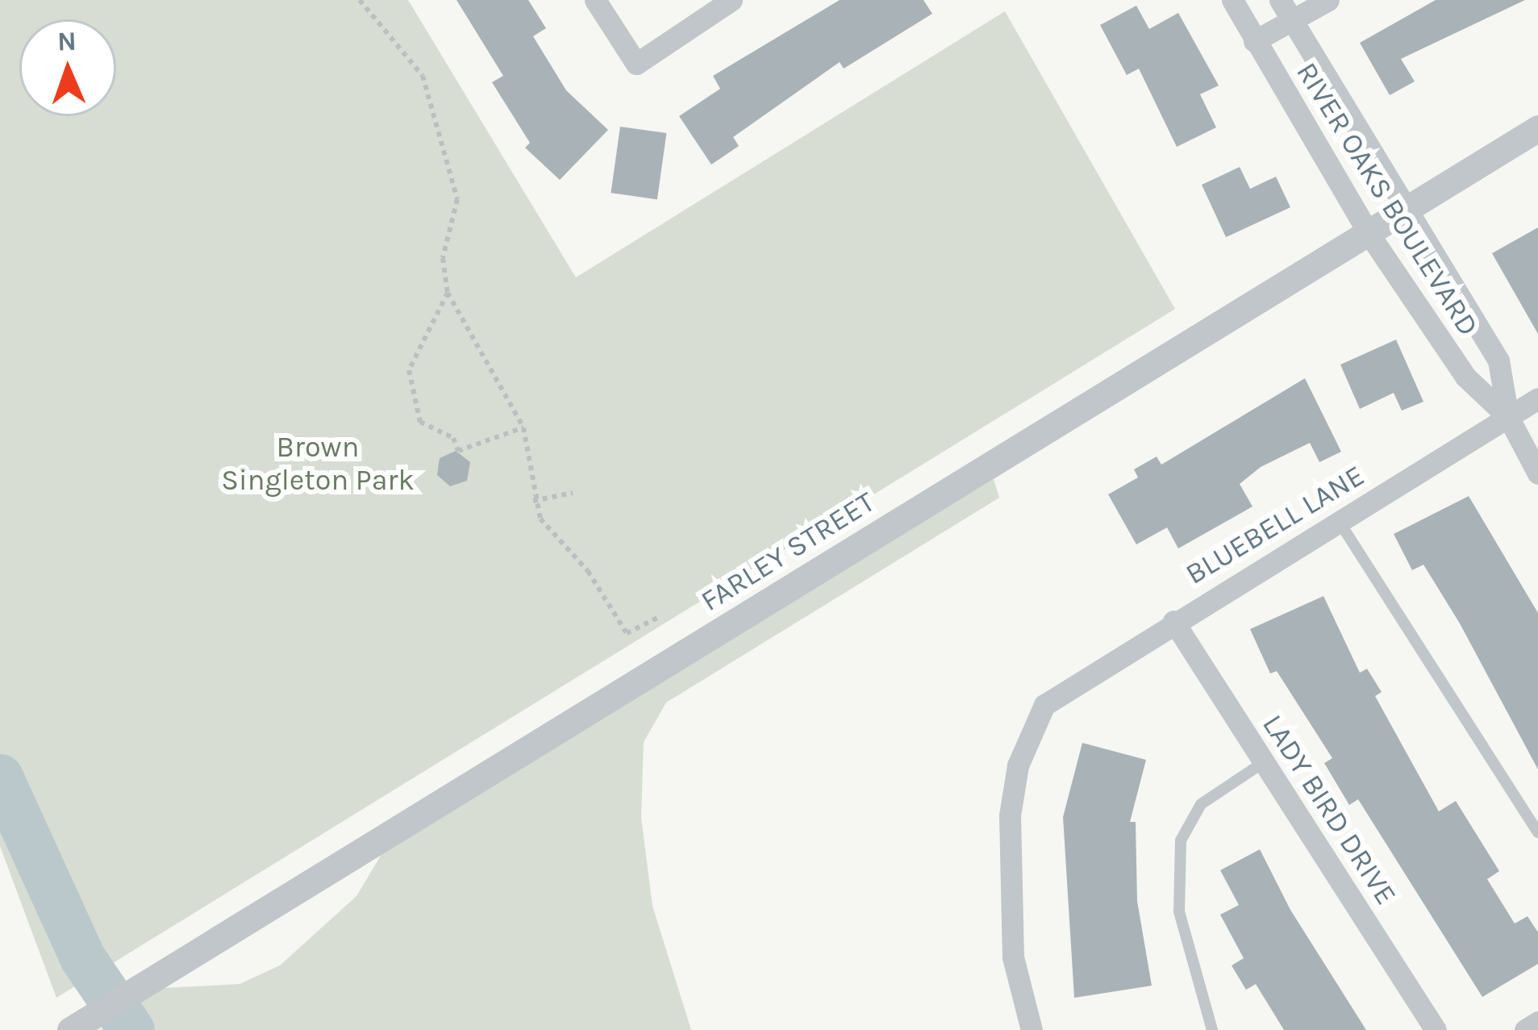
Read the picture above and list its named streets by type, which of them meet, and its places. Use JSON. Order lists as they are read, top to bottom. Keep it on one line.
{"streets":{"street":["RIVER OAKS BOULEVARD","BLUEBELL LANE","FARLEY STREET","LADY BIRD DRIVE"]},"crossings":[["RIVER OAKS BOULEVARD","BLUEBELL LANE"],["RIVER OAKS BOULEVARD","FARLEY STREET"],["BLUEBELL LANE","LADY BIRD DRIVE"]],"parks":["Brown Singleton Park"],"north":"top"}
